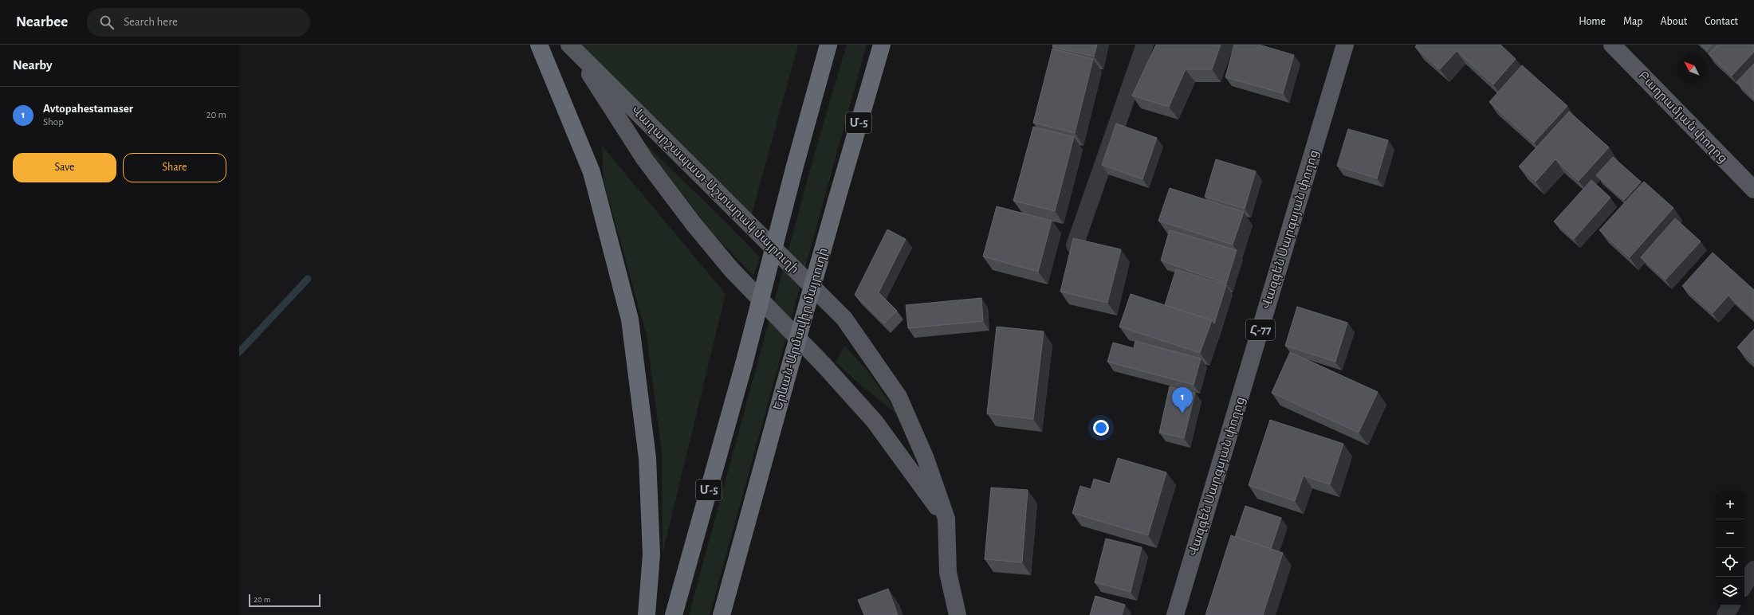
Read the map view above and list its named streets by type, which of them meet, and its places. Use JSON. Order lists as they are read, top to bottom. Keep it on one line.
{"streets":{"highway":["Մ-5","Երևան-Արմավիր մայրուղի"],"main road":["Բաղրամյան փողոց","Վաղարշապատ-Աշտարակ մայրուղի","Վազգեն Սարգսյան փողոց","Հ-77"]},"scale_bar":"20 m","north":"top left","page":{"header":"Nearbee","search":"Search here","nav":["Home","Map","About","Contact"],"heading":"Nearby","list":[{"mark":"1","name":"Avtopahestamaser","note":"Shop","value":"20 m"}],"buttons":["Save","Share"],"pins":"1","map_buttons":["+","−"],"scale":"20 m"}}
